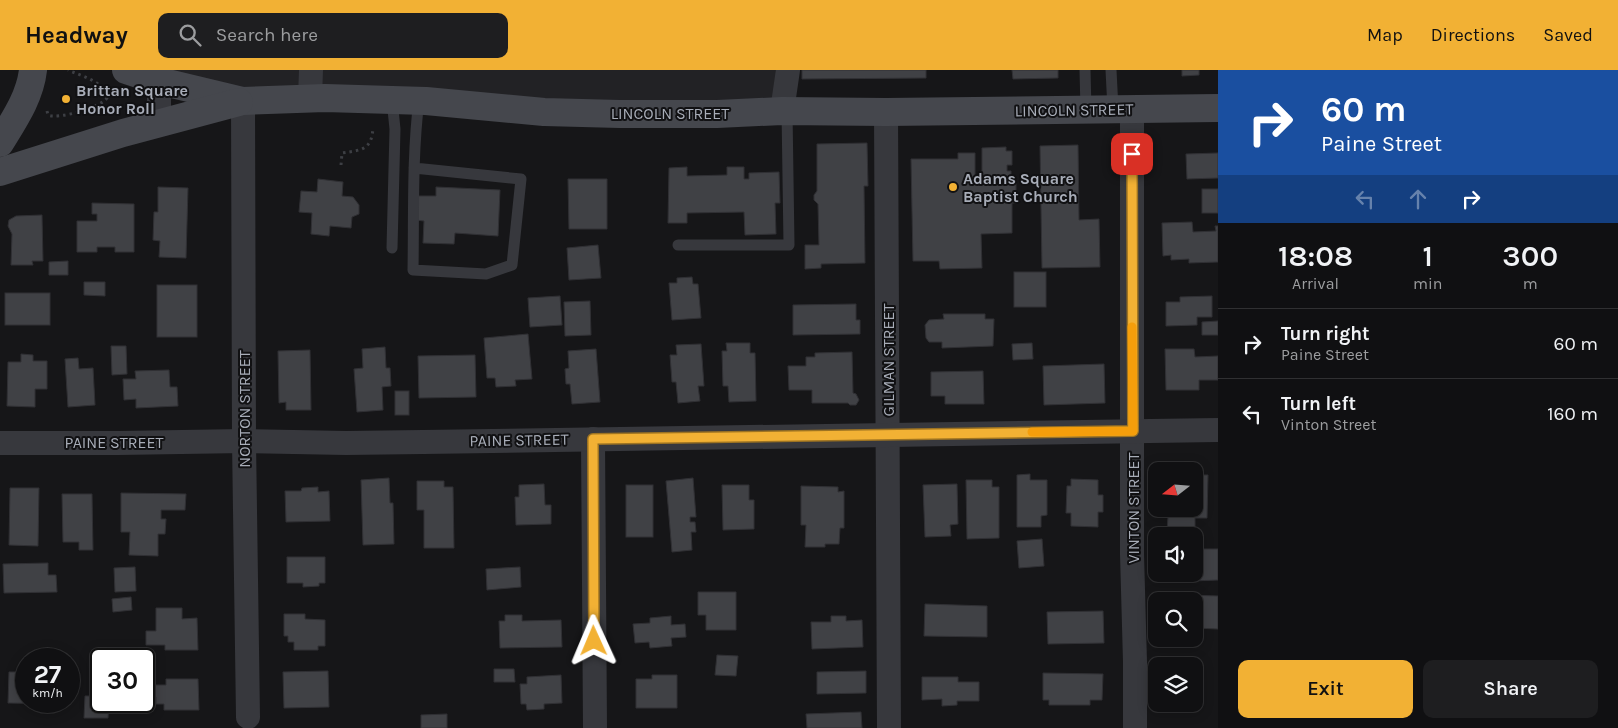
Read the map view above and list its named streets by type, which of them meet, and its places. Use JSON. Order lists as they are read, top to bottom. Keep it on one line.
{"streets":{"main road":["LINCOLN STREET"],"street":["GILMAN STREET","NORTON STREET","PAINE STREET","VINTON STREET"]},"crossings":[["LINCOLN STREET","GILMAN STREET"],["LINCOLN STREET","NORTON STREET"],["LINCOLN STREET","VINTON STREET"],["GILMAN STREET","PAINE STREET"],["NORTON STREET","PAINE STREET"],["PAINE STREET","VINTON STREET"]],"places":["Brittan Square Honor Roll","Adams Square Baptist Church"],"north":"left","page":{"header":"Headway","search":"Search here","nav":["Map","Directions","Saved"],"turn":["60 m","Paine Street"],"eta":["18:08","Arrival","1","min","300","m"],"list":[{"name":"Turn right","note":"Paine Street","value":"60 m"},{"name":"Turn left","note":"Vinton Street","value":"160 m"}],"speed":"27 km/h","limit":"30","buttons":["Exit","Share"]}}
